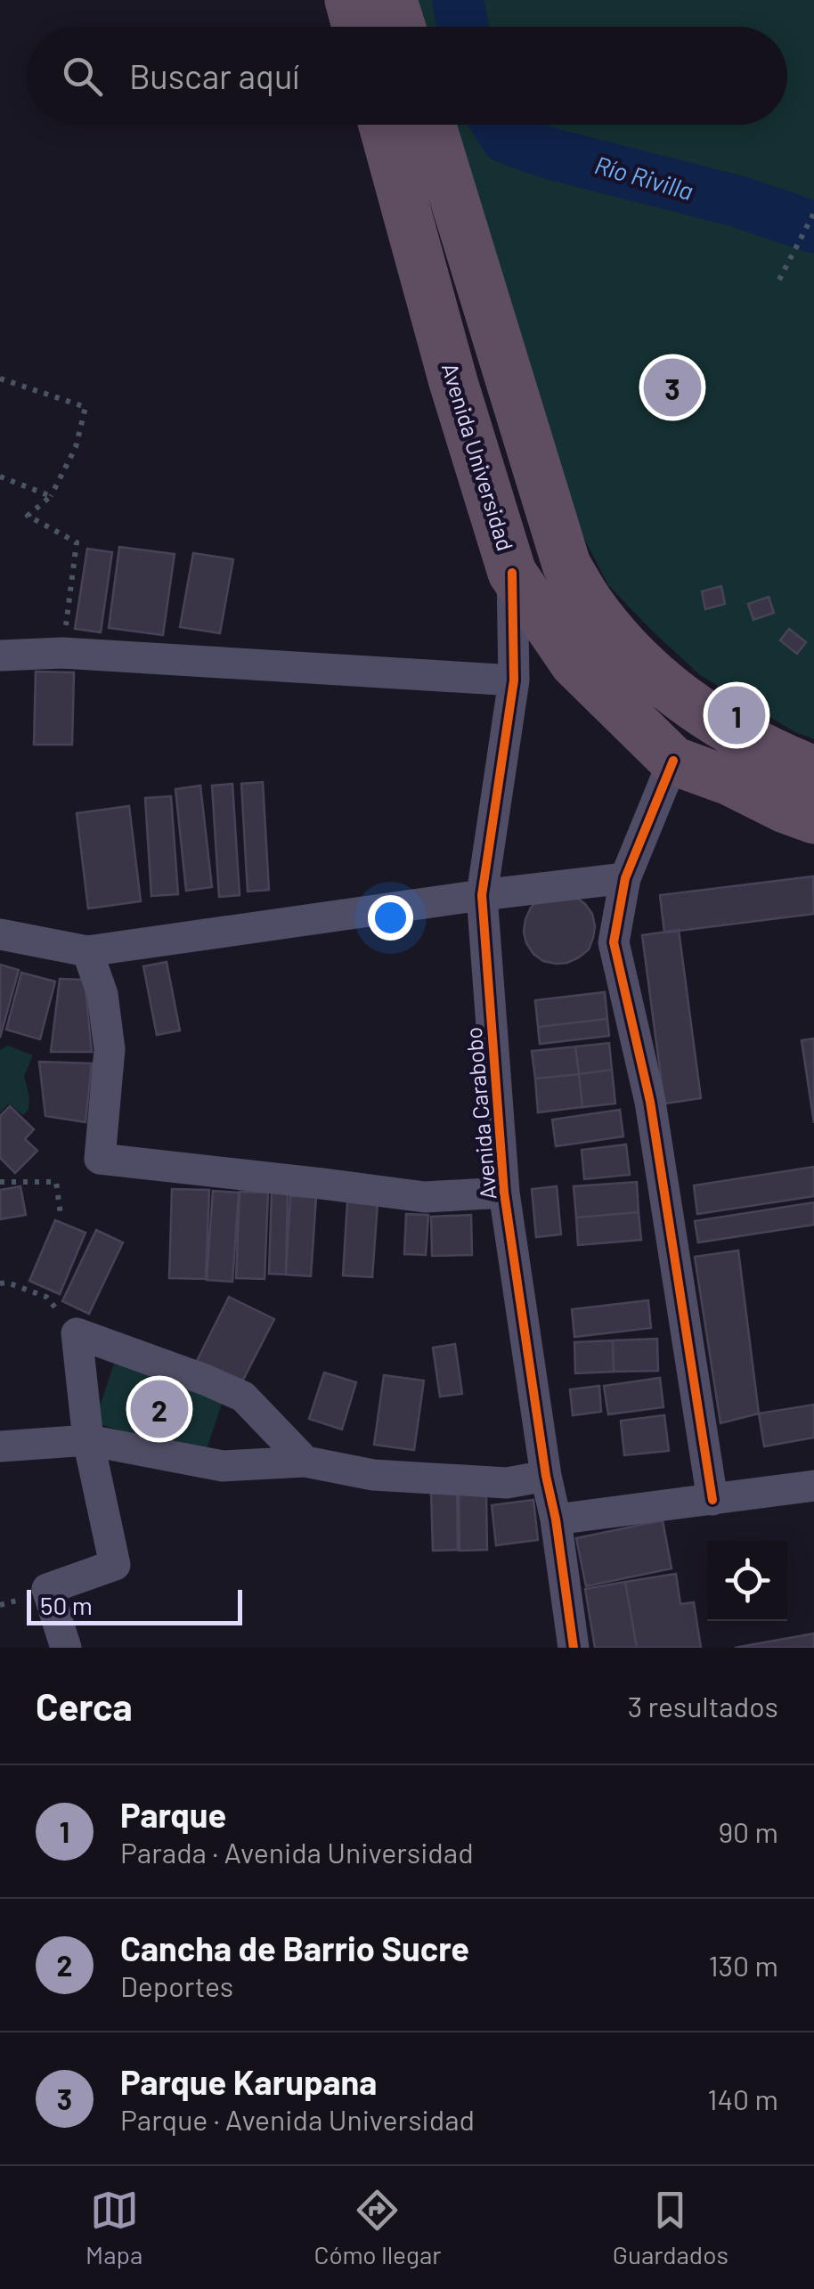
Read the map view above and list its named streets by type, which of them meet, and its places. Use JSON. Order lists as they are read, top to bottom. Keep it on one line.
{"streets":{"highway":["Avenida Universidad"],"street":["Avenida Carabobo"]},"crossings":[["Avenida Universidad","Avenida Carabobo"]],"water":["Río Rivilla"],"scale_bar":"50 m","page":{"search":"Buscar aquí","pins":["3","1","2"],"scale":"50 m","heading":["Cerca","3 resultados"],"list":[{"mark":"1","name":"Parque","note":"Parada · Avenida Universidad","value":"90 m"},{"mark":"2","name":"Cancha de Barrio Sucre","note":"Deportes","value":"130 m"},{"mark":"3","name":"Parque Karupana","note":"Parque · Avenida Universidad","value":"140 m"}],"nav":["Mapa","Cómo llegar","Guardados"]}}
